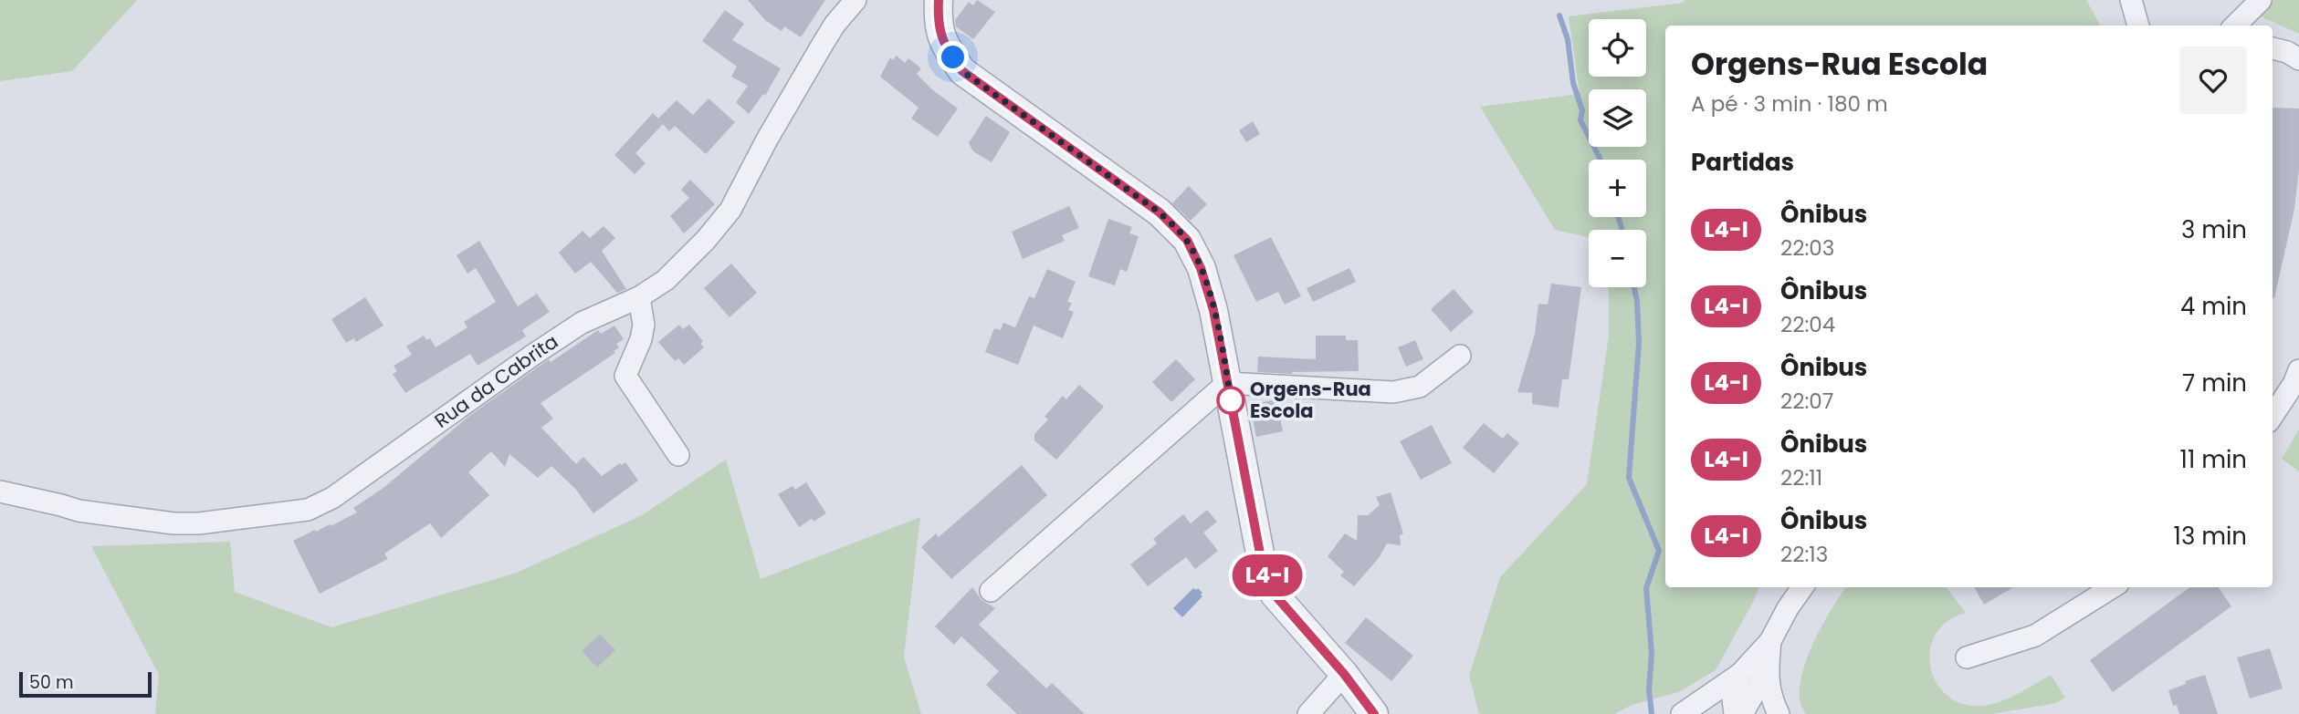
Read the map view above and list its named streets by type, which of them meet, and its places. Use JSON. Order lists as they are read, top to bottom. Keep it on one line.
{"streets":{"street":["Rua da Cabrita"]},"places":["Orgens-Rua Escola"],"lines":["bus line L4-I"],"scale_bar":"50 m","page":{"on_map":"L4-I","map_buttons":["+","−"],"heading":[["Orgens-Rua Escola","A pé · 3 min · 180 m"],"Partidas"],"list":[{"mark":"L4-I","name":"Ônibus","note":"22:03","value":"3 min"},{"mark":"L4-I","name":"Ônibus","note":"22:04","value":"4 min"},{"mark":"L4-I","name":"Ônibus","note":"22:07","value":"7 min"},{"mark":"L4-I","name":"Ônibus","note":"22:11","value":"11 min"},{"mark":"L4-I","name":"Ônibus","note":"22:13","value":"13 min"}],"scale":"50 m"}}
